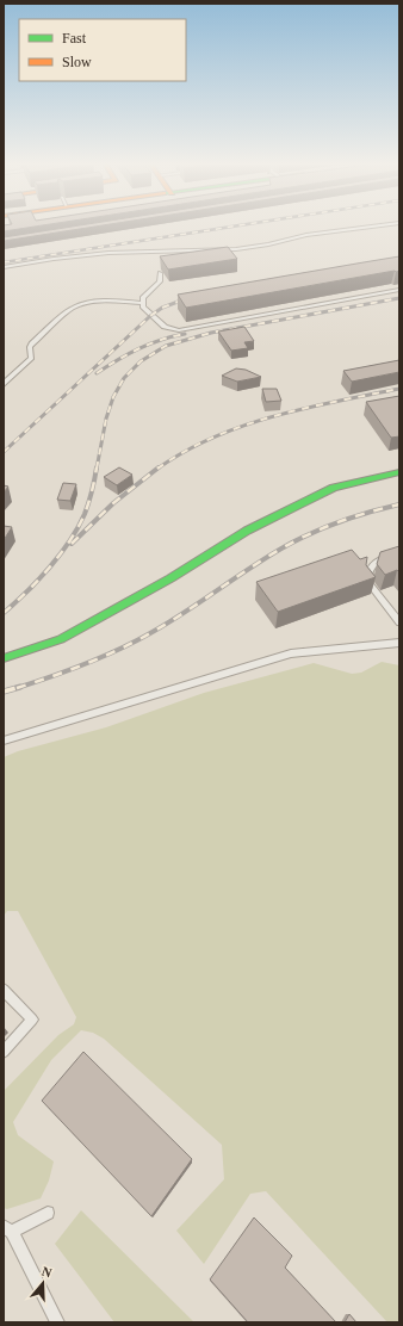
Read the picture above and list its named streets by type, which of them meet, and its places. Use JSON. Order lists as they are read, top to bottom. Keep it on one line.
{"legend":["Fast","Slow"],"north":"top"}
